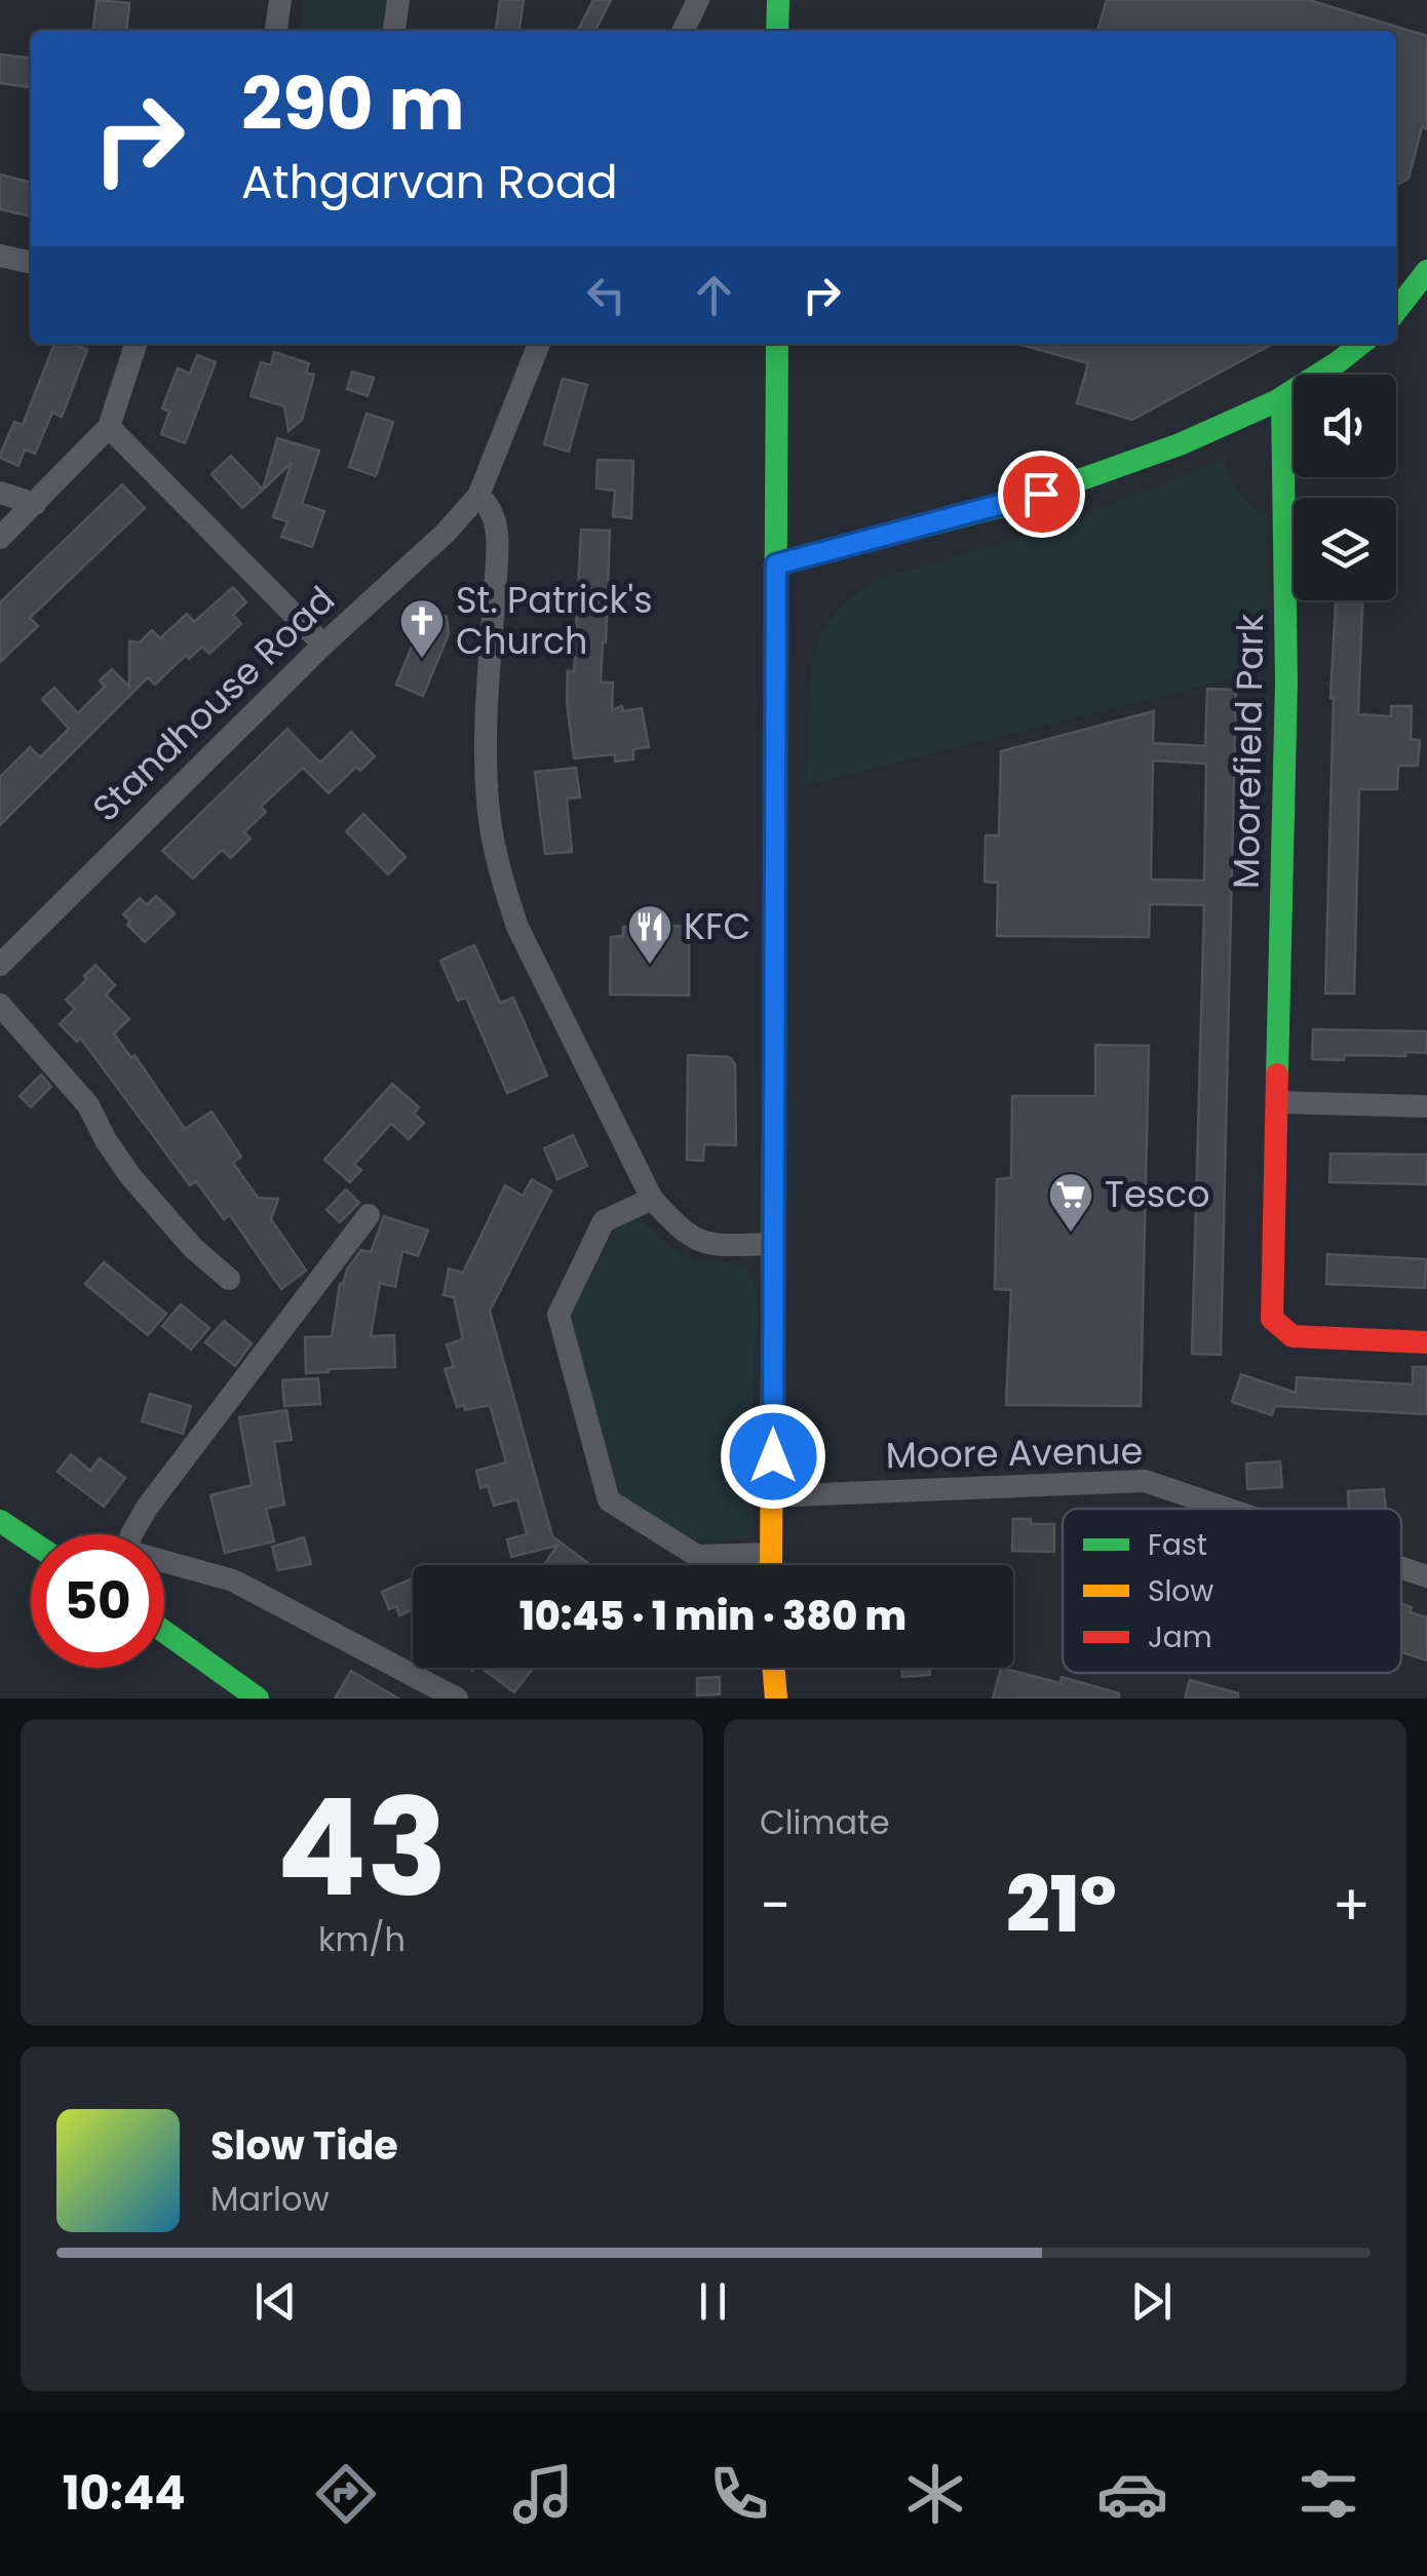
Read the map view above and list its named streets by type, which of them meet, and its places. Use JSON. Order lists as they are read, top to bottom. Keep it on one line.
{"streets":{"main road":["Moorefield Park"],"street":["Standhouse Road","Moore Avenue"]},"places":{"church":["St. Patrick's Church"],"restaurant":["KFC"],"supermarket":["Tesco"]},"legend":["Fast","Slow","Jam"],"page":{"turn":["290 m","Athgarvan Road"],"limit":"50","trip":"10:45 · 1 min · 380 m","tile":[["43","km/h"],"Climate"],"heat":["−","21°","+"],"song":["Slow Tide","Marlow"],"tabs":"10:44"}}
